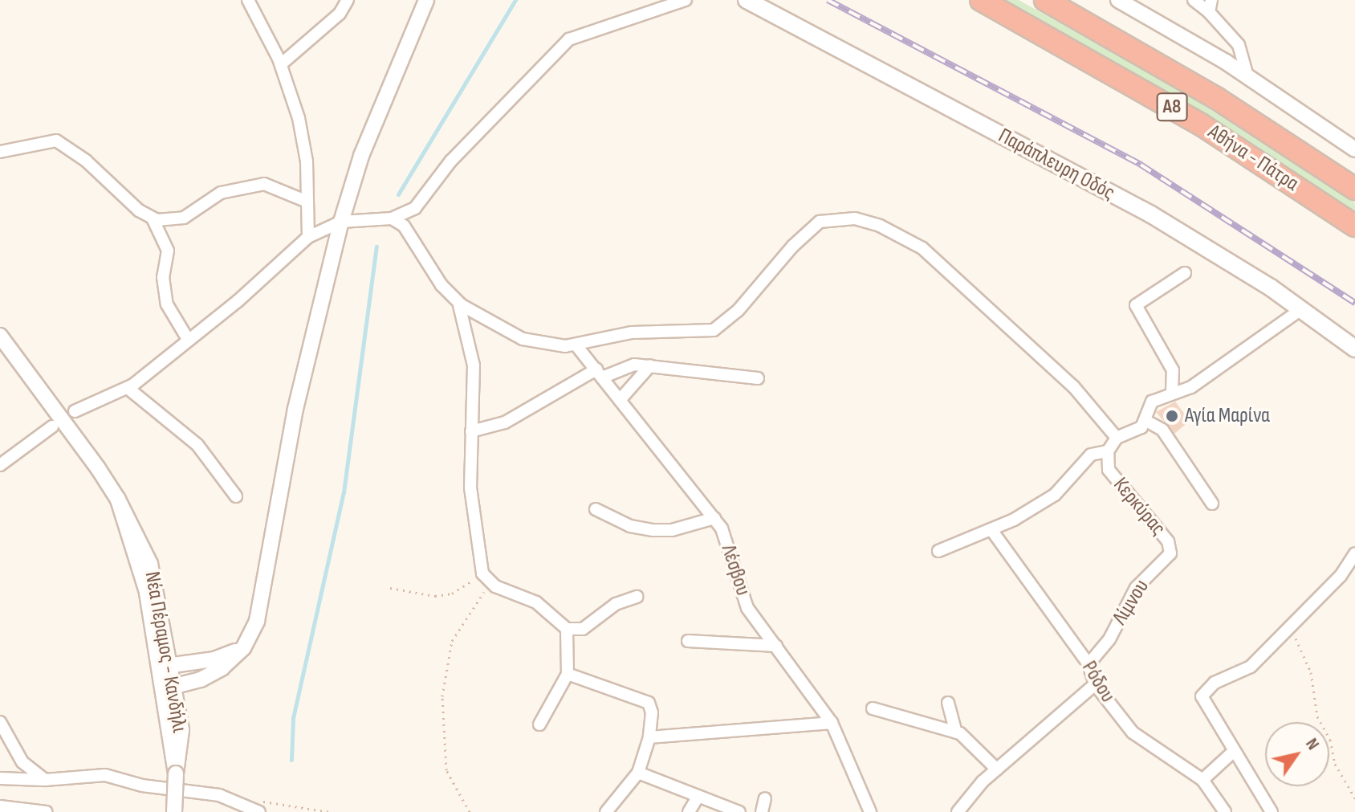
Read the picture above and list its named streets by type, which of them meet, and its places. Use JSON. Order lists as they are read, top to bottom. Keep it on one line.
{"streets":{"highway":["Α8","Αθήνα - Πάτρα"],"main road":["Παράπλευρη Οδός"],"street":["Κερκύρας","Λέσβου","Λίμνου","Νέα Πέραμος - Κανδήλι","Ρόδου"]},"crossings":[["Κερκύρας","Λίμνου"],["Λίμνου","Ρόδου"]],"places":["Αγία Μαρίνα"],"north":"top right"}
